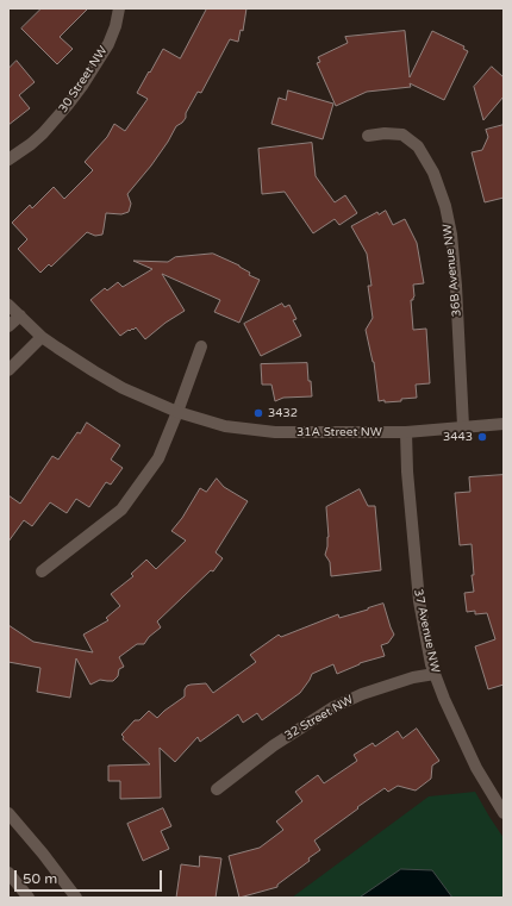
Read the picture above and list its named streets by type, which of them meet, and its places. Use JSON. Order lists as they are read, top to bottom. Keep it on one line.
{"streets":{"street":["30 Street NW","36B Avenue NW","31A Street NW","37 Avenue NW","32 Street NW"]},"crossings":[["36B Avenue NW","31A Street NW"],["31A Street NW","37 Avenue NW"],["37 Avenue NW","32 Street NW"]],"places":["3432","3443"],"scale_bar":"50 m"}
